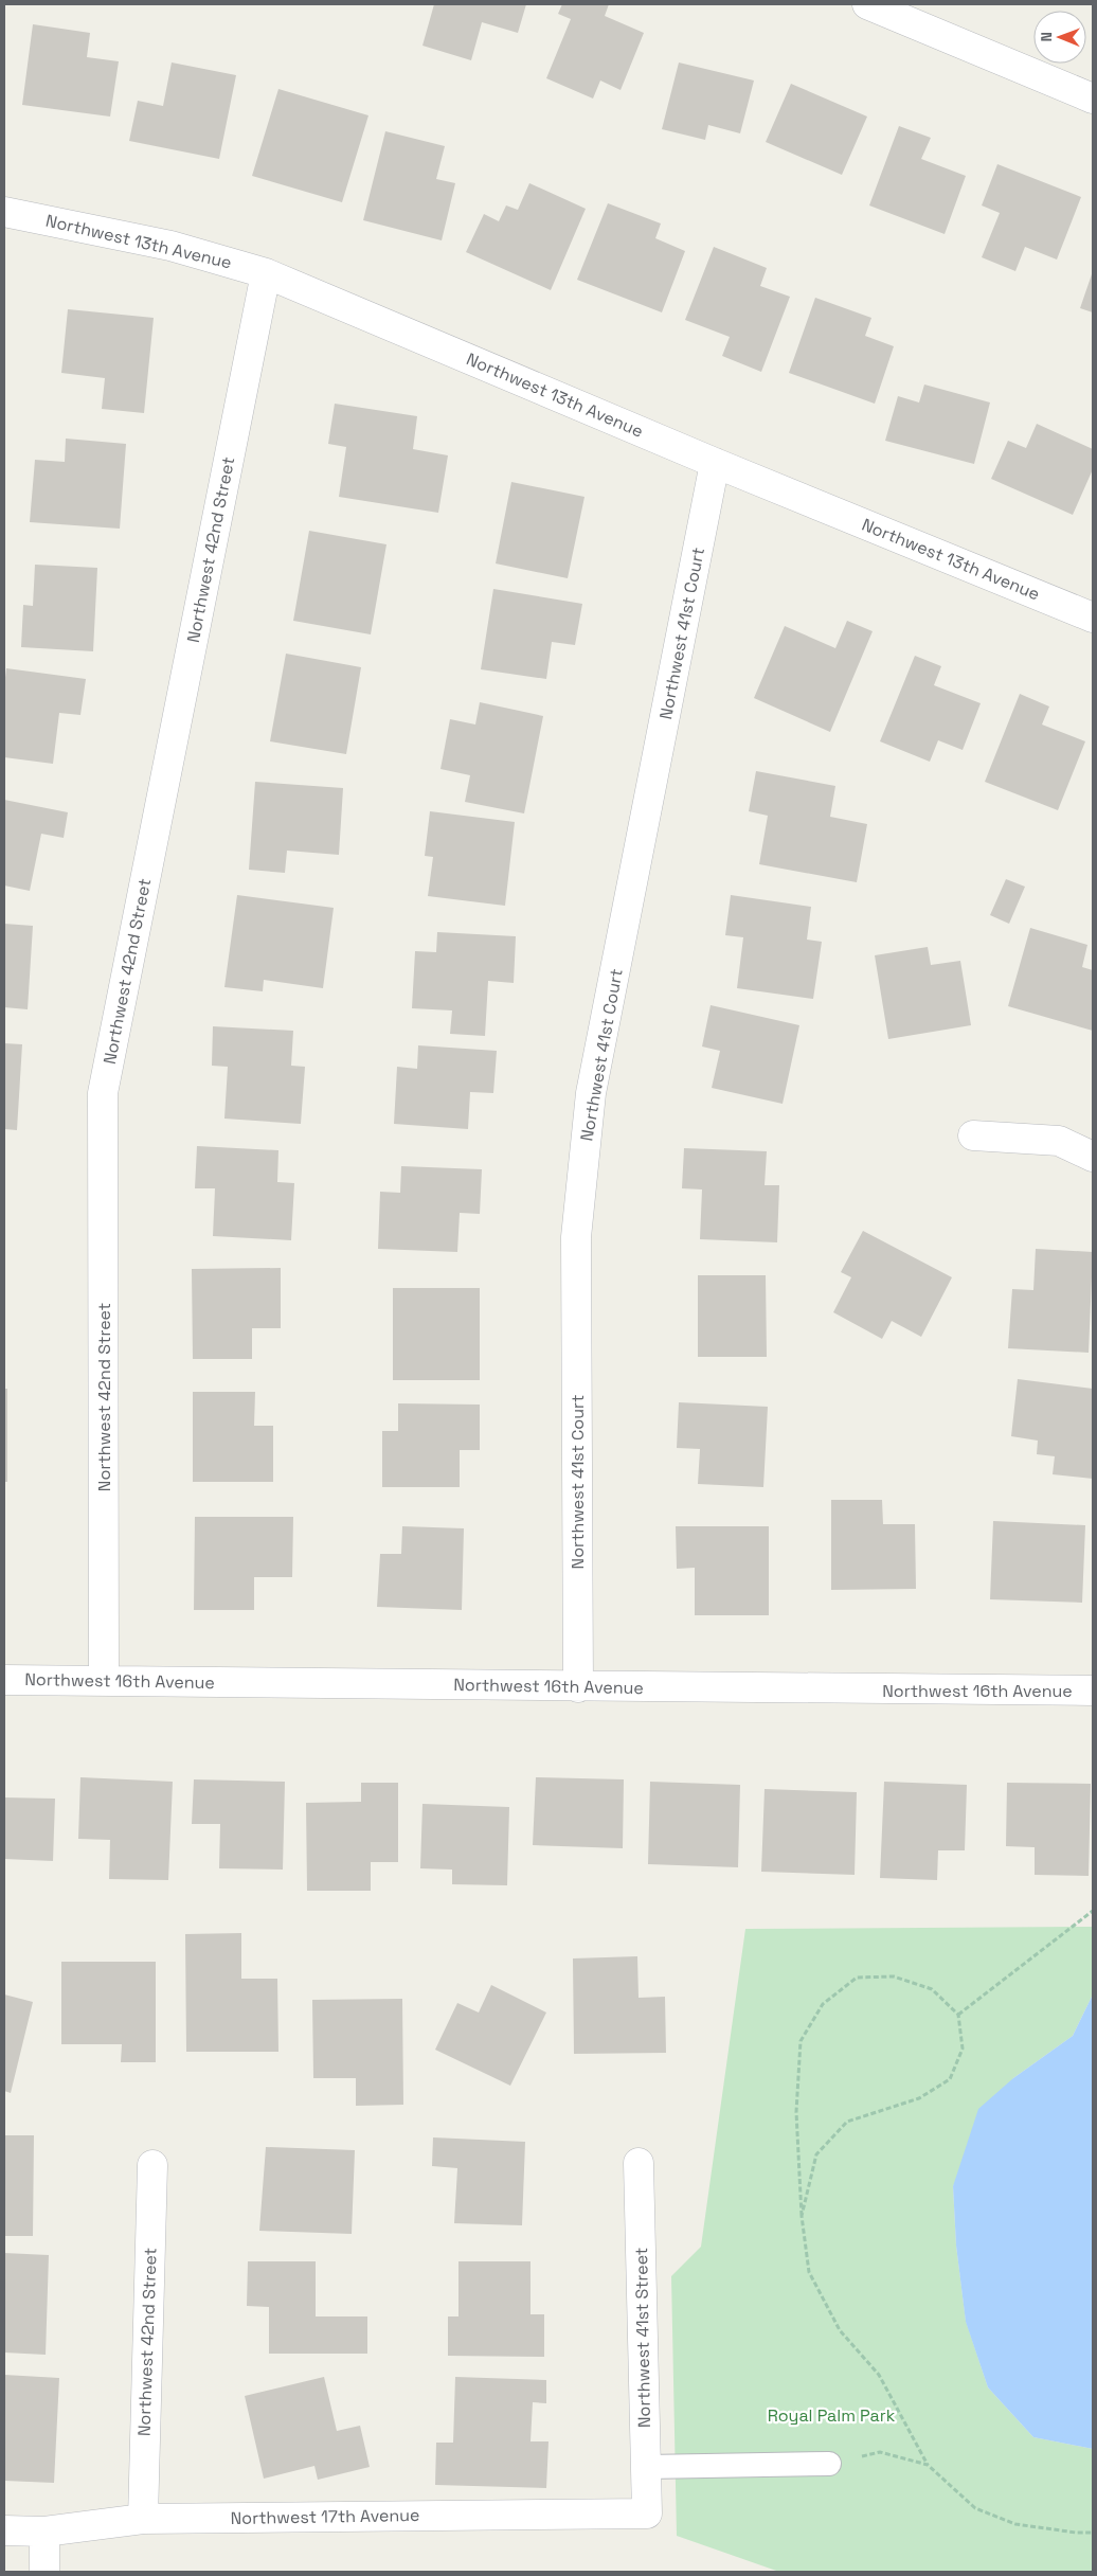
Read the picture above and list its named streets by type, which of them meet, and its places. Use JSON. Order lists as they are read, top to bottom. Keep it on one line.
{"streets":{"street":["Northwest 13th Avenue","Northwest 42nd Street","Northwest 41st Court","Northwest 16th Avenue","Northwest 41st Street","Northwest 17th Avenue"]},"crossings":[["Northwest 13th Avenue","Northwest 42nd Street"],["Northwest 13th Avenue","Northwest 41st Court"],["Northwest 42nd Street","Northwest 16th Avenue"],["Northwest 42nd Street","Northwest 17th Avenue"],["Northwest 41st Court","Northwest 16th Avenue"],["Northwest 41st Street","Northwest 17th Avenue"]],"parks":["Royal Palm Park"],"north":"left"}
